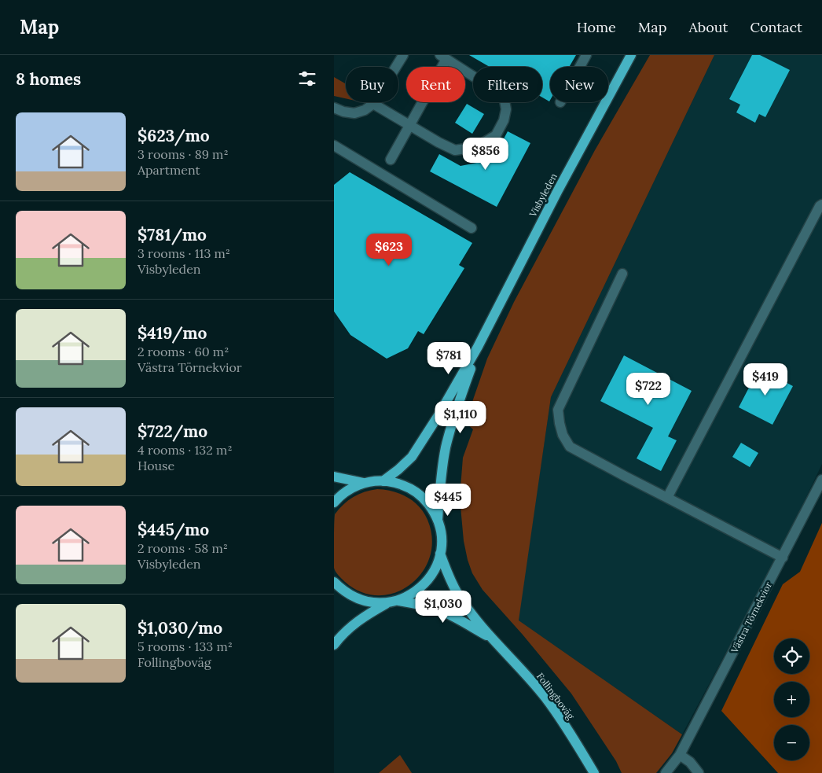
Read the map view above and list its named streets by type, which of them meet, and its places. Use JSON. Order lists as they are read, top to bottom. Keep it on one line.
{"streets":{"main road":["Visbyleden","Follingboväg"],"street":["Västra Törnekvior"]},"page":{"header":"Map","nav":["Home","Map","About","Contact"],"heading":"8 homes","chip":["Buy","Rent","Filters","New"],"list":[{"name":"$623/mo","note":"3 rooms · 89 m² · Apartment"},{"name":"$781/mo","note":"3 rooms · 113 m² · Visbyleden"},{"name":"$419/mo","note":"2 rooms · 60 m² · Västra Törnekvior"},{"name":"$722/mo","note":"4 rooms · 132 m² · House"},{"name":"$445/mo","note":"2 rooms · 58 m² · Visbyleden"},{"name":"$1,030/mo","note":"5 rooms · 133 m² · Follingboväg"}],"price":["$856","$623","$781","$419","$722","$1,110","$445","$1,030"],"map_buttons":["+","−"]}}
